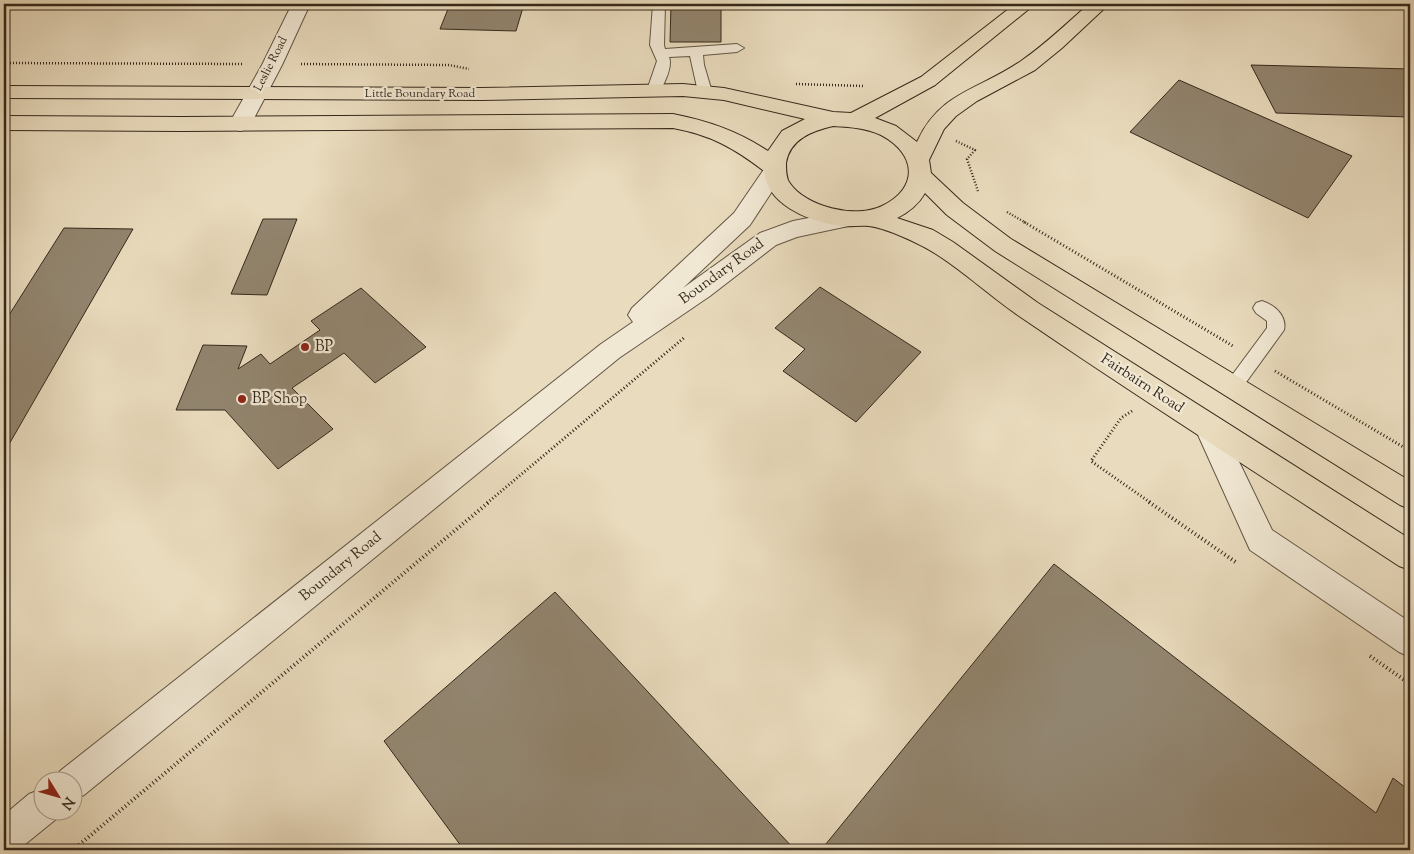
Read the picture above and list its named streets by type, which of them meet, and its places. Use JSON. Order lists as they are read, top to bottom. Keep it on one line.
{"streets":{"main road":["Little Boundary Road","Fairbairn Road"],"street":["Leslie Road","Boundary Road"]},"crossings":[["Leslie Road","Little Boundary Road"],["Little Boundary Road","Boundary Road"],["Little Boundary Road","Fairbairn Road"],["Boundary Road","Fairbairn Road"]],"places":["BP","BP Shop"],"north":"bottom right"}
